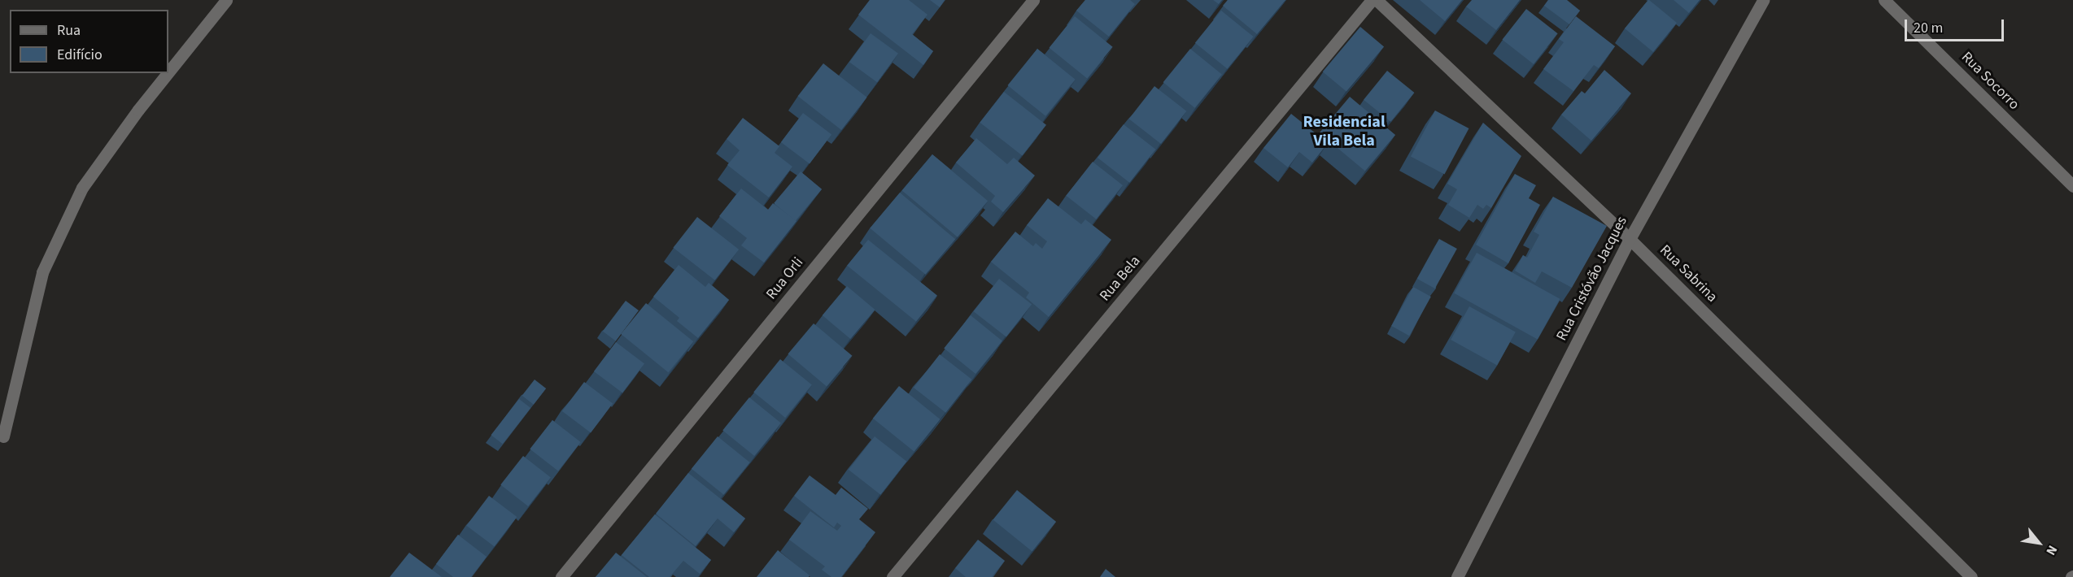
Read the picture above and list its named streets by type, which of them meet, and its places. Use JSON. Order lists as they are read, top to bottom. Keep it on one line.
{"streets":{"street":["Rua Socorro","Rua Sabrina","Rua Orli","Rua Bela","Rua Cristóvão Jacques"]},"crossings":[["Rua Sabrina","Rua Cristóvão Jacques"]],"districts":["Residencial Vila Bela"],"legend":["Rua","Edifício"],"scale_bar":"20 m","north":"bottom right"}
